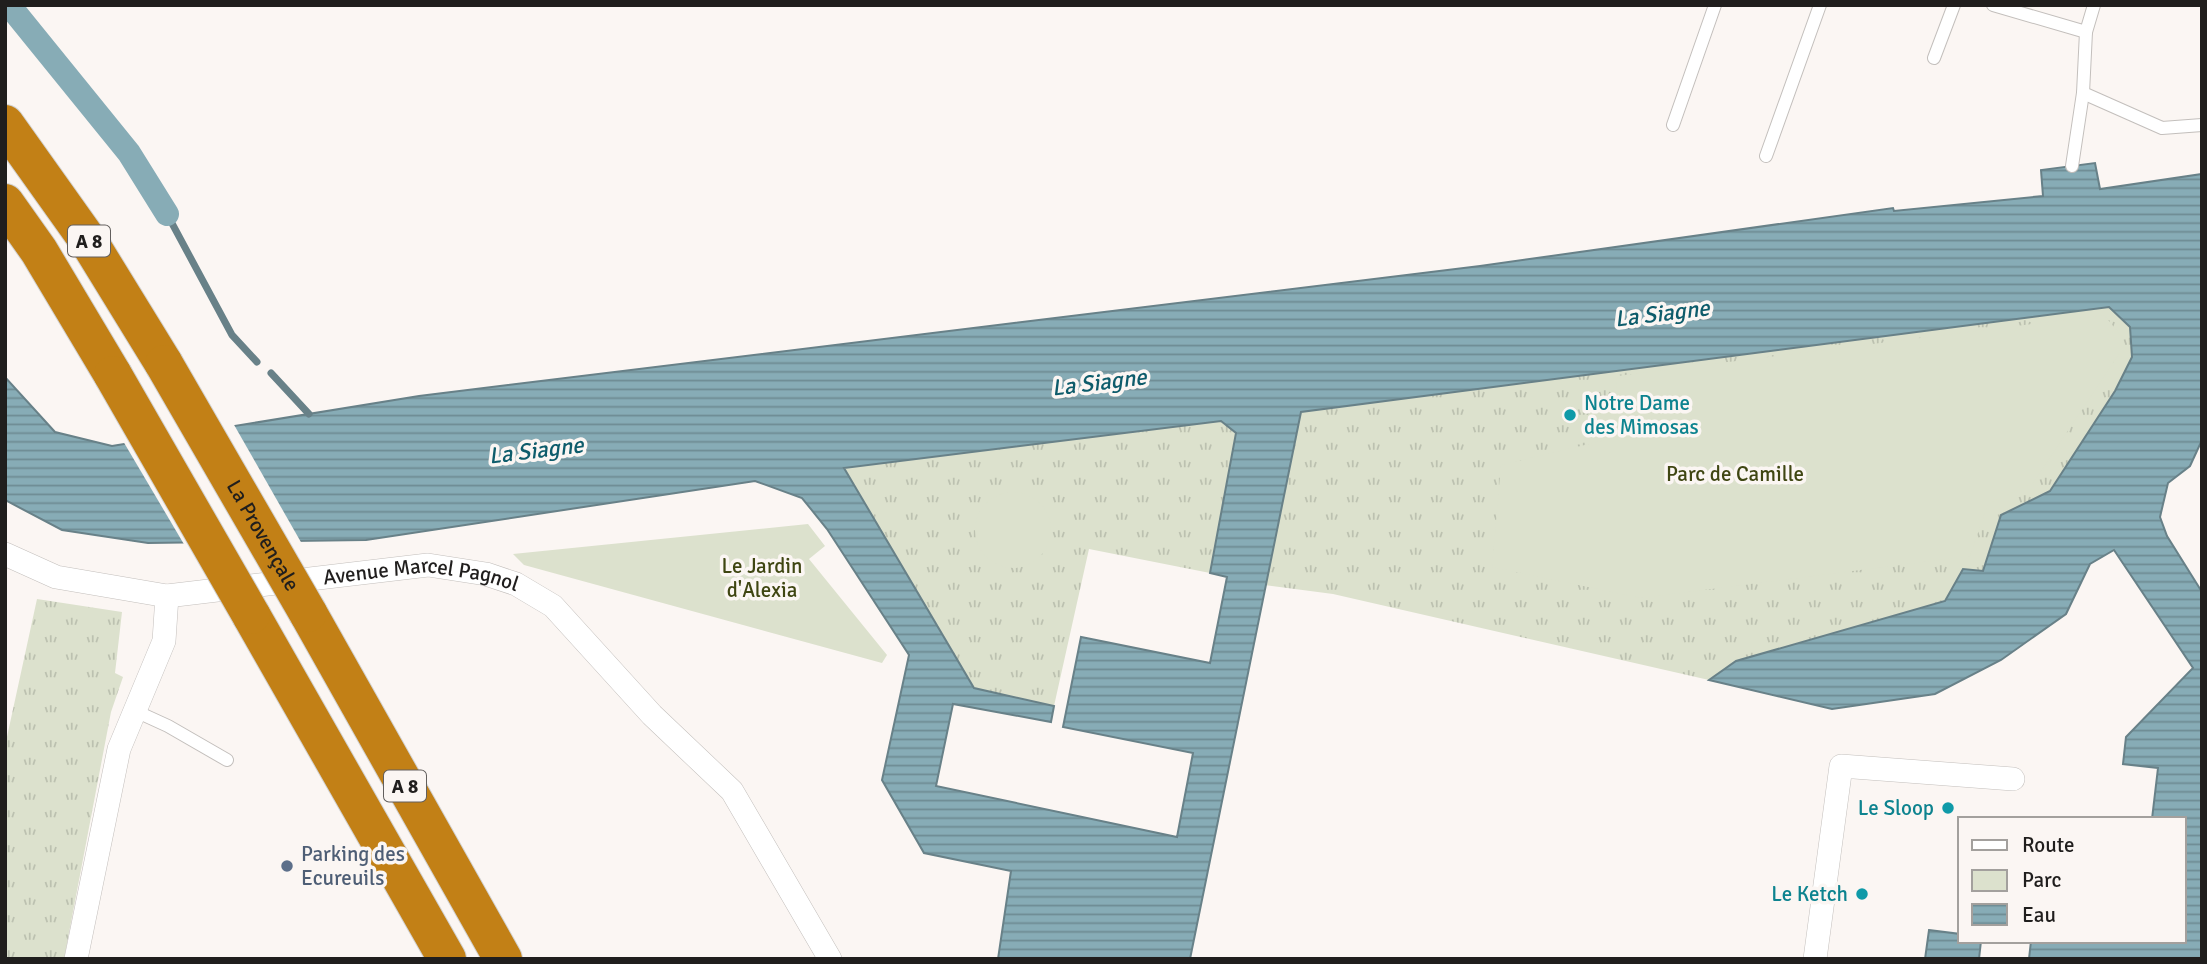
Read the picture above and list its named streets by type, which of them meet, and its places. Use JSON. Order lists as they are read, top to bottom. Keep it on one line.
{"streets":{"highway":["A 8","La Provençale"],"street":["Avenue Marcel Pagnol"]},"water":["La Siagne"],"parks":["Parc de Camille","Le Jardin d'Alexia"],"places":["Notre Dame des Mimosas","Le Sloop","Parking des Ecureuils","Le Ketch"],"legend":["Route","Parc","Eau"]}
